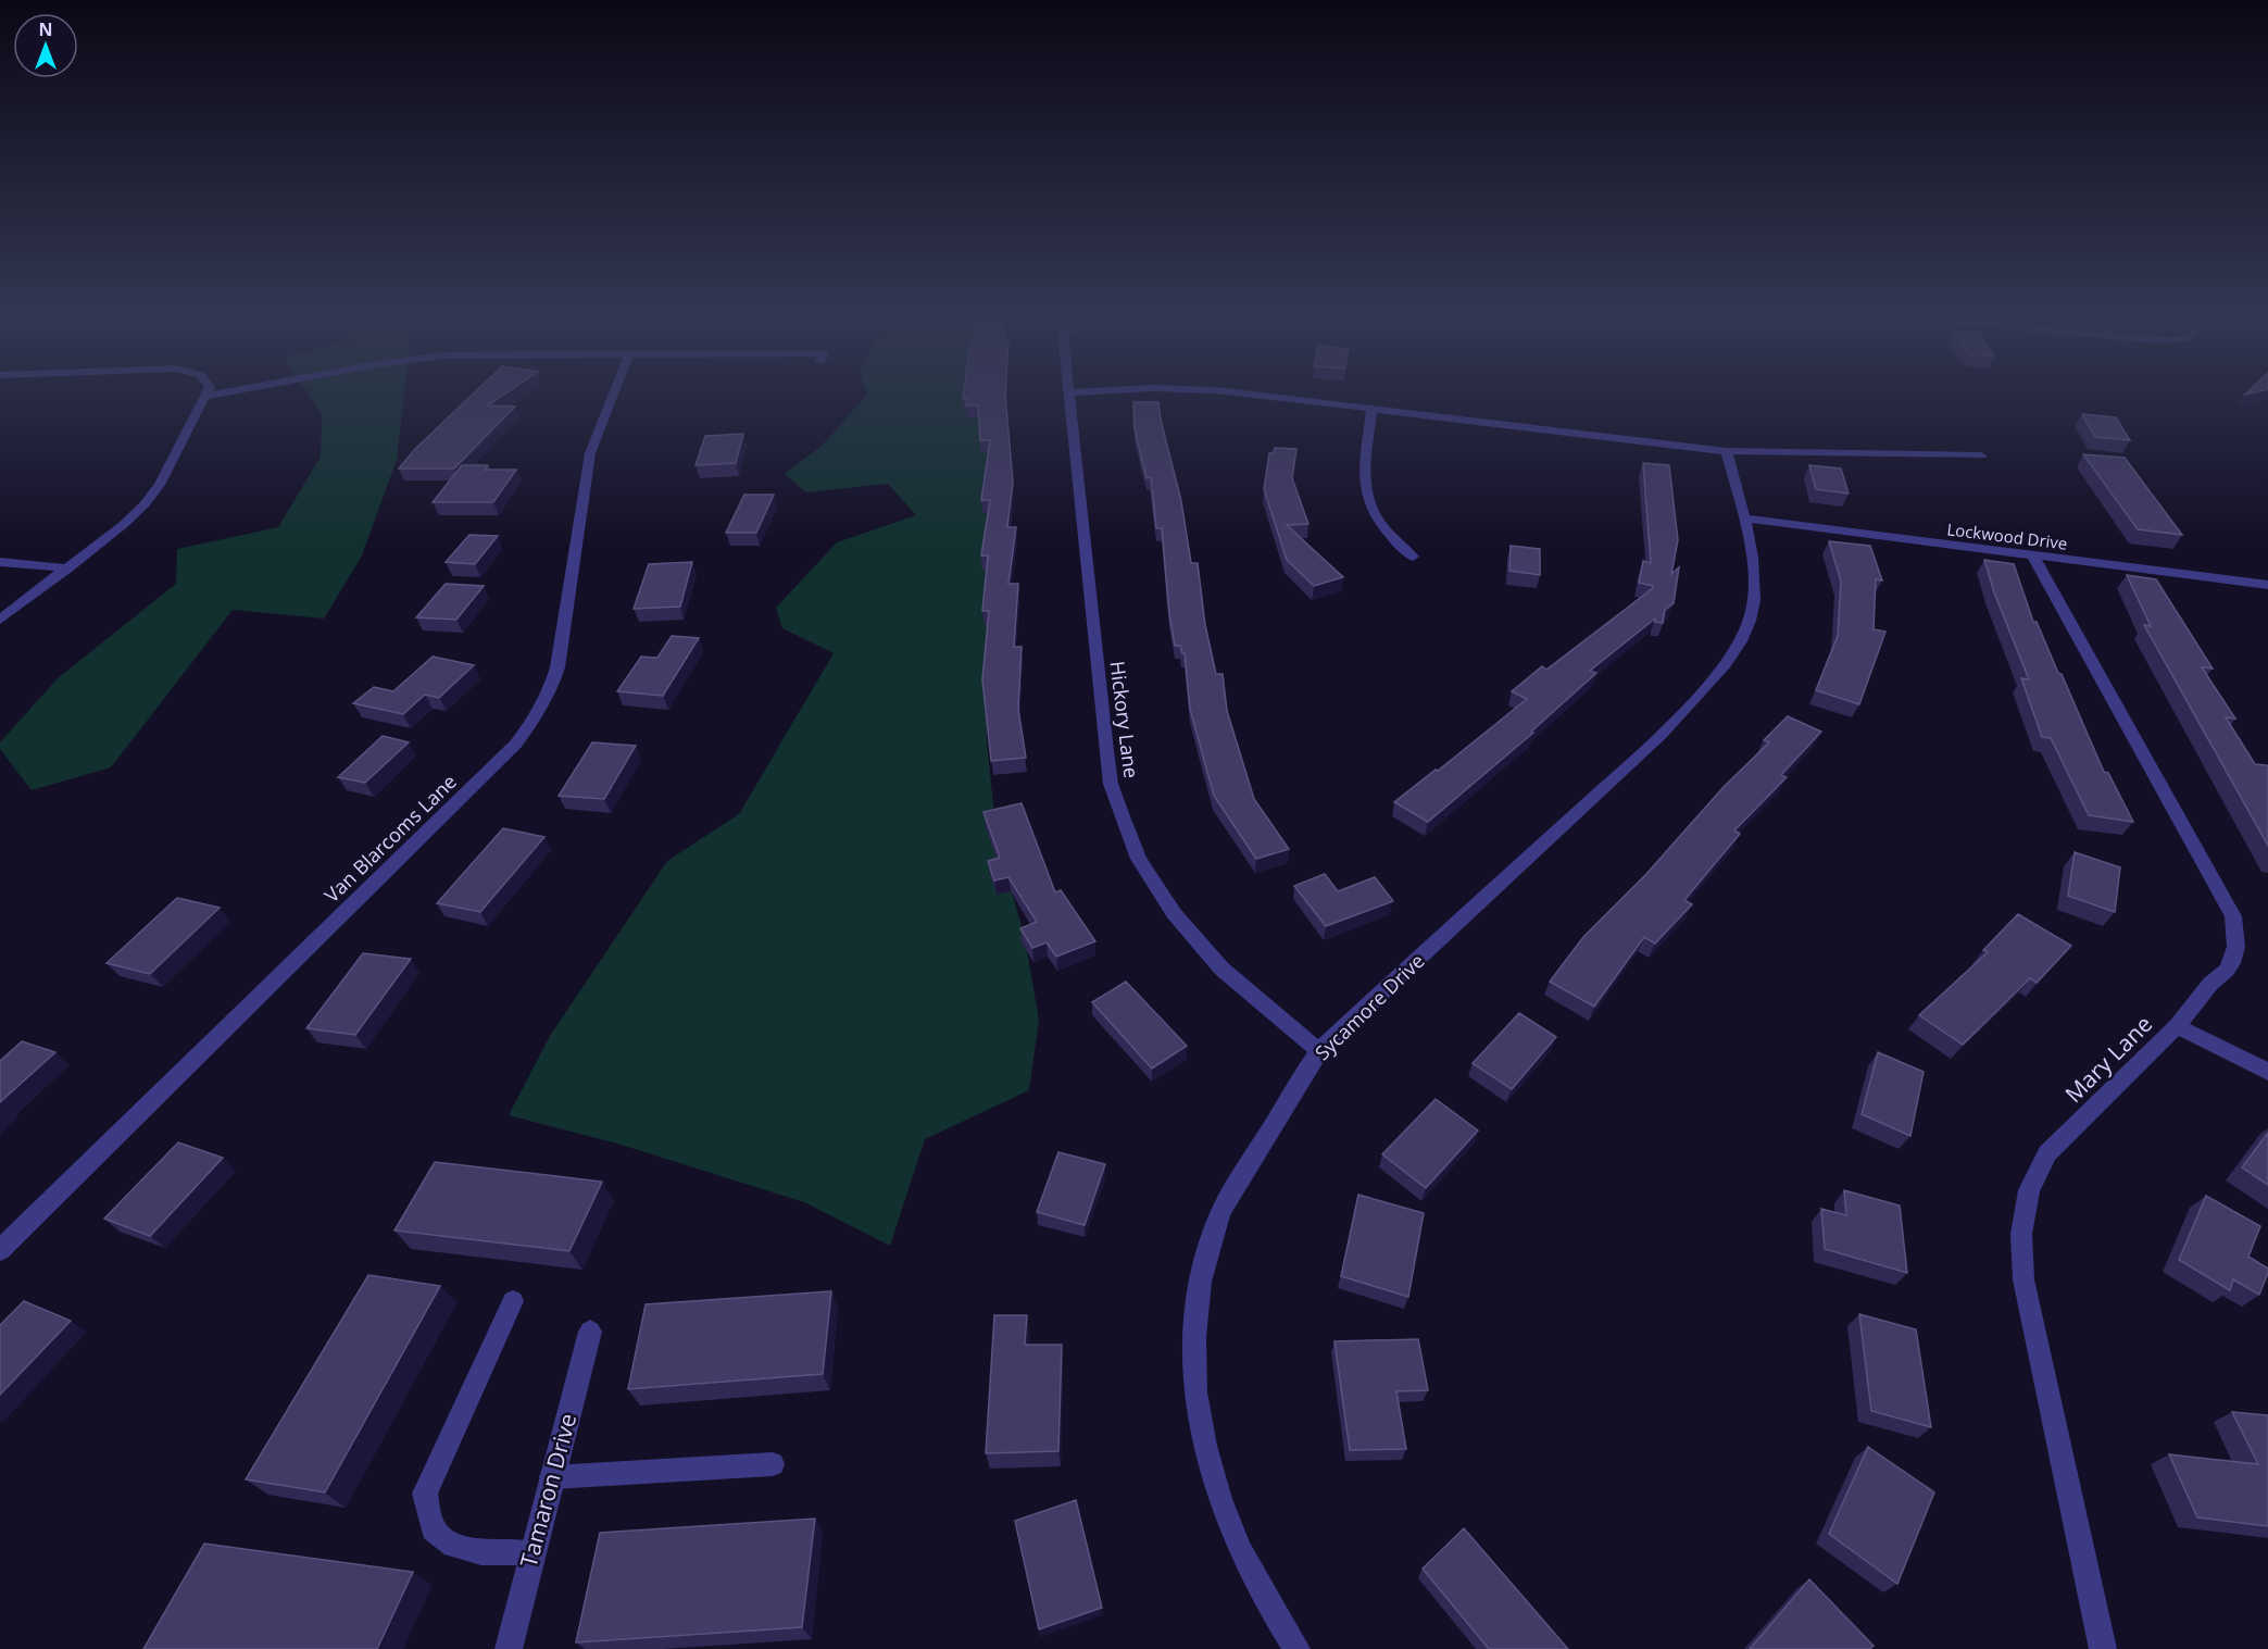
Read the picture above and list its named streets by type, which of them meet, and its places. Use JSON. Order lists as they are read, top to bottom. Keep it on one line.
{"streets":{"street":["Lockwood Drive","Hickory Lane","Van Blarcoms Lane","Sycamore Drive","Mary Lane","Tamaron Drive"]},"crossings":[["Lockwood Drive","Sycamore Drive"],["Lockwood Drive","Mary Lane"],["Hickory Lane","Sycamore Drive"]],"north":"top"}
